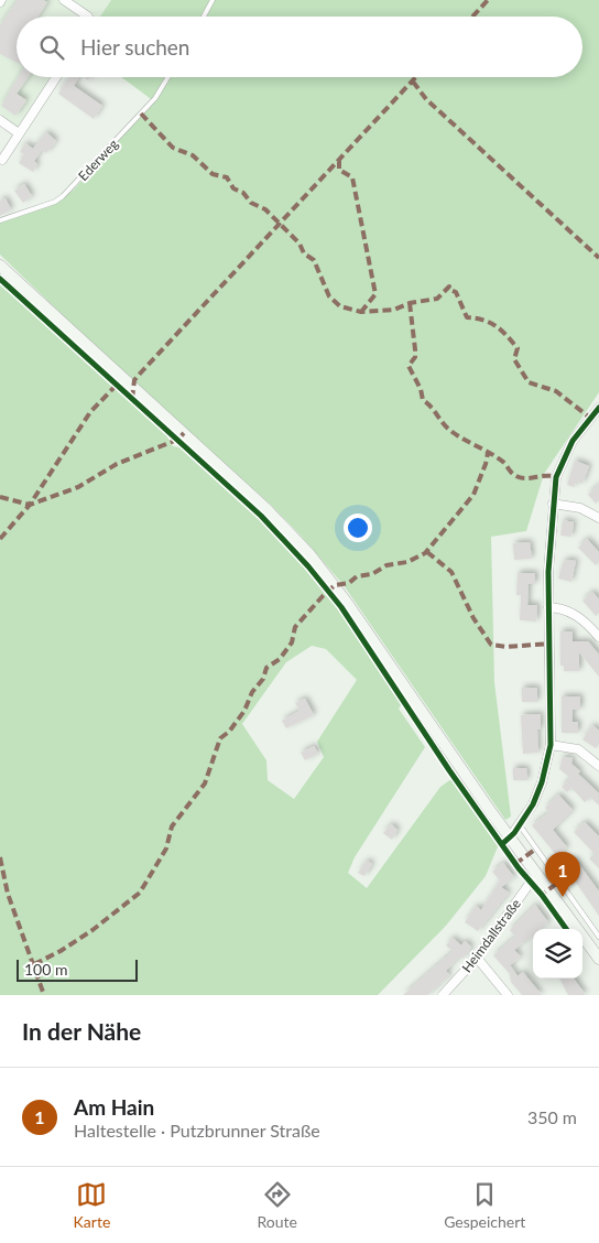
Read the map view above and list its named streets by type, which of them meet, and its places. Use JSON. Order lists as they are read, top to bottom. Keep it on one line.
{"streets":{"street":["Heimdallstraße"],"lane":["Ederweg"]},"scale_bar":"100 m","page":{"search":"Hier suchen","pins":"1","scale":"100 m","heading":"In der Nähe","list":[{"mark":"1","name":"Am Hain","note":"Haltestelle · Putzbrunner Straße","value":"350 m"}],"nav":["Karte","Route","Gespeichert"]}}
